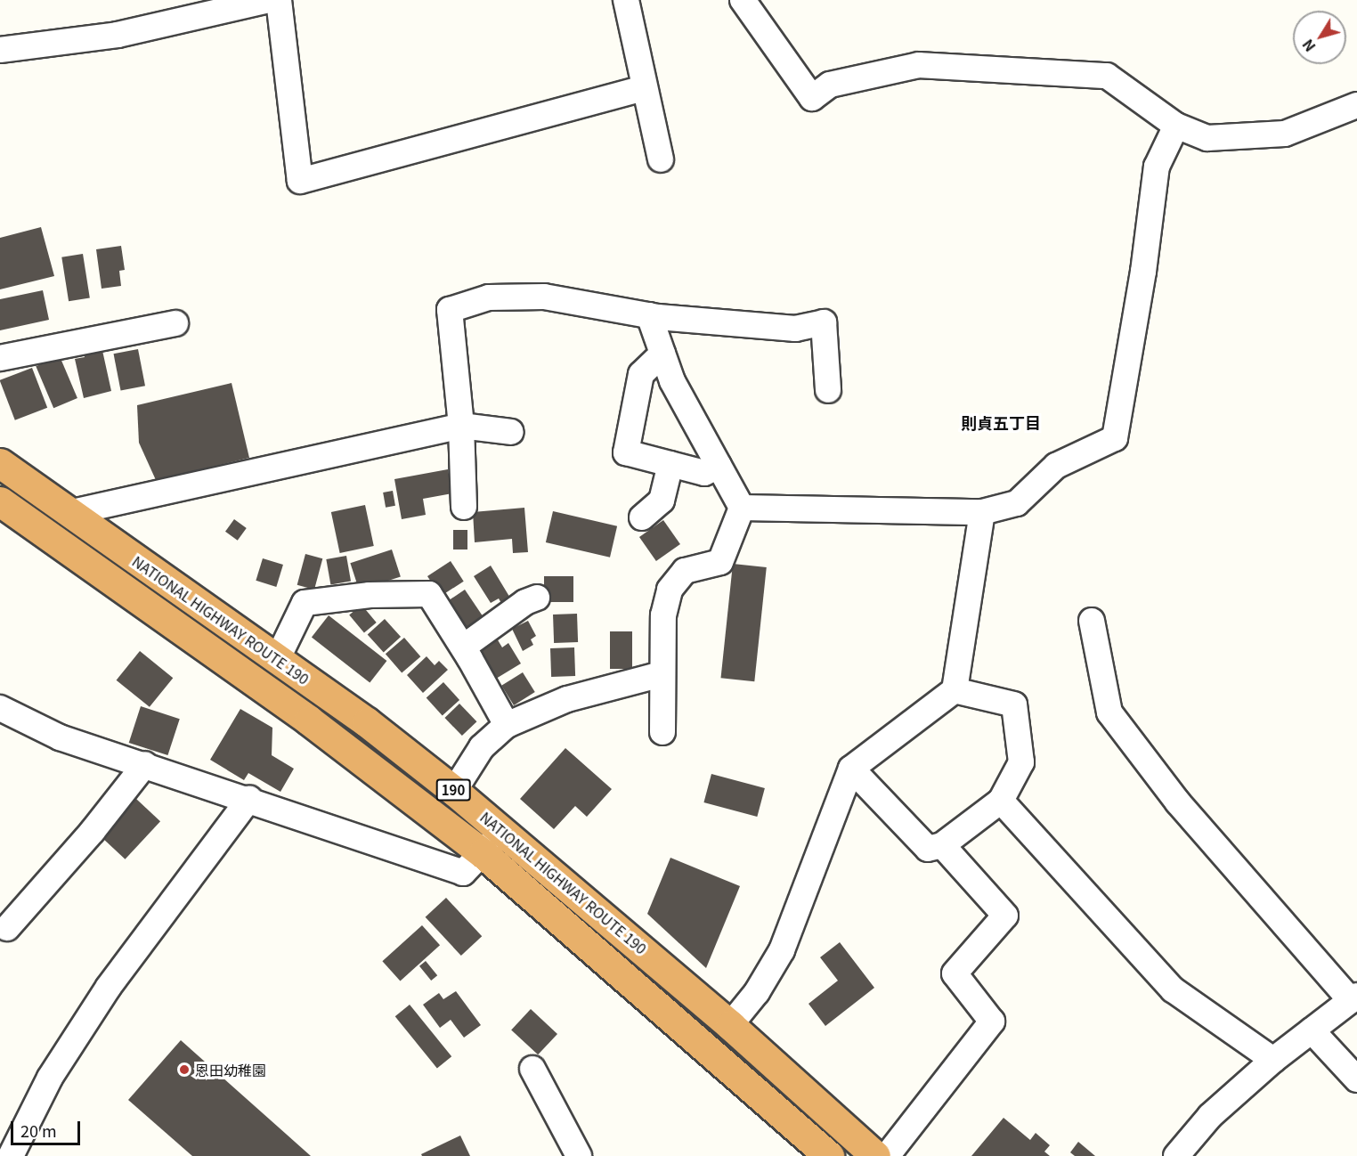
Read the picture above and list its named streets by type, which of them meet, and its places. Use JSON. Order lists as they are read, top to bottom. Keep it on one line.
{"streets":{"highway":["NATIONAL HIGHWAY ROUTE 190","190"]},"districts":["則貞五丁目"],"places":["恩田幼稚園"],"scale_bar":"20 m","north":"bottom left"}
